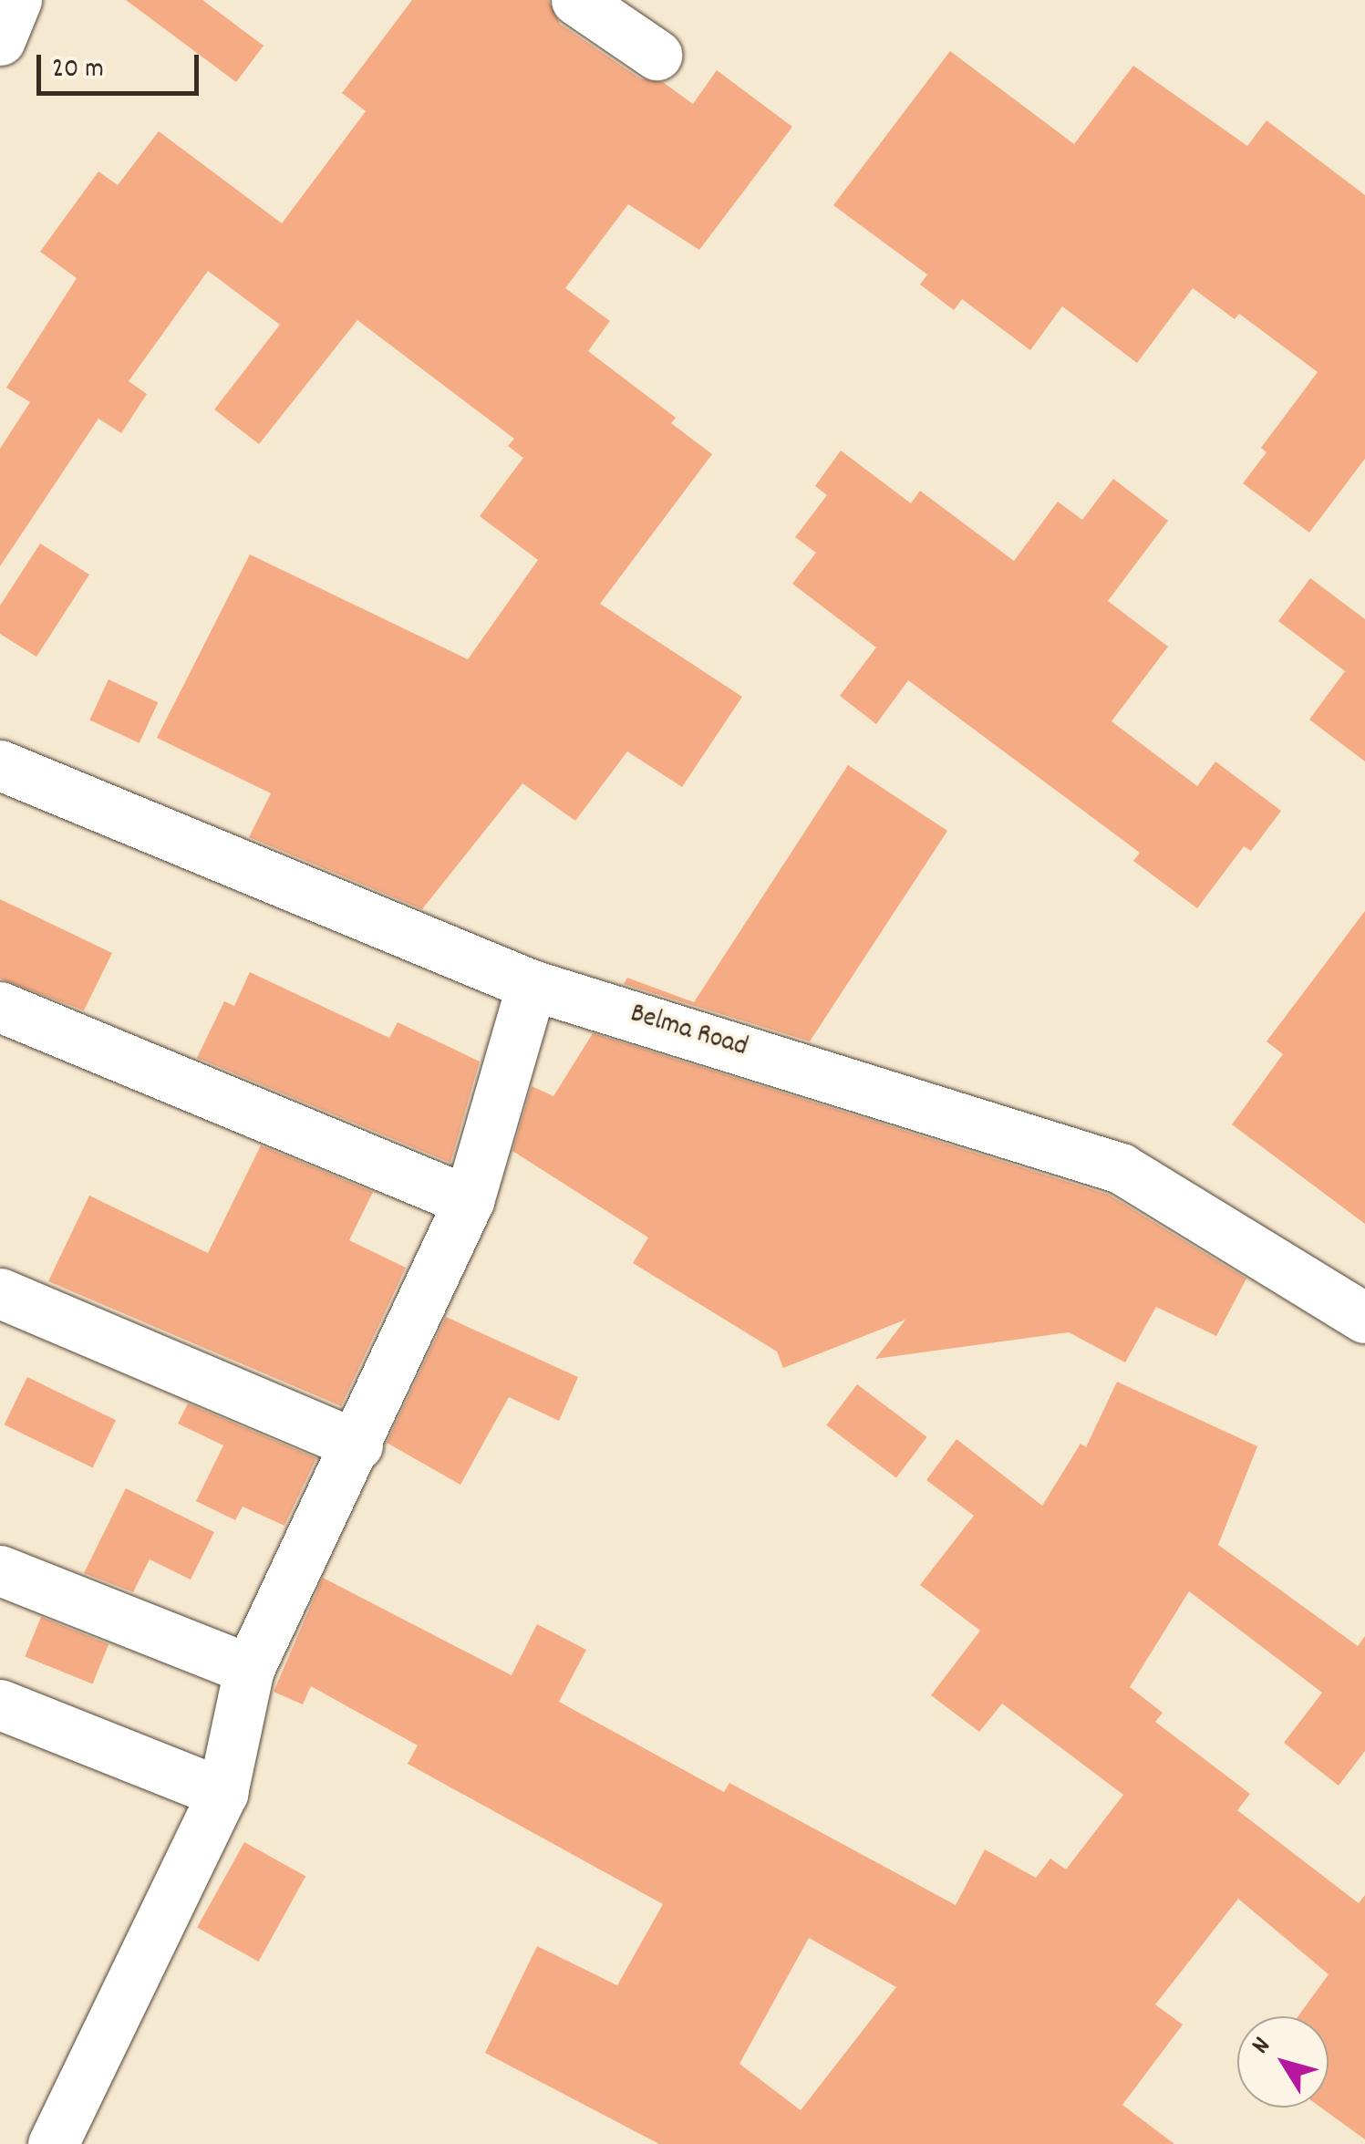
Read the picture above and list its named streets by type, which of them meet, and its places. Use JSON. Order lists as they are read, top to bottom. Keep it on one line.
{"streets":{"street":["Belma Road"]},"scale_bar":"20 m","north":"top left"}
